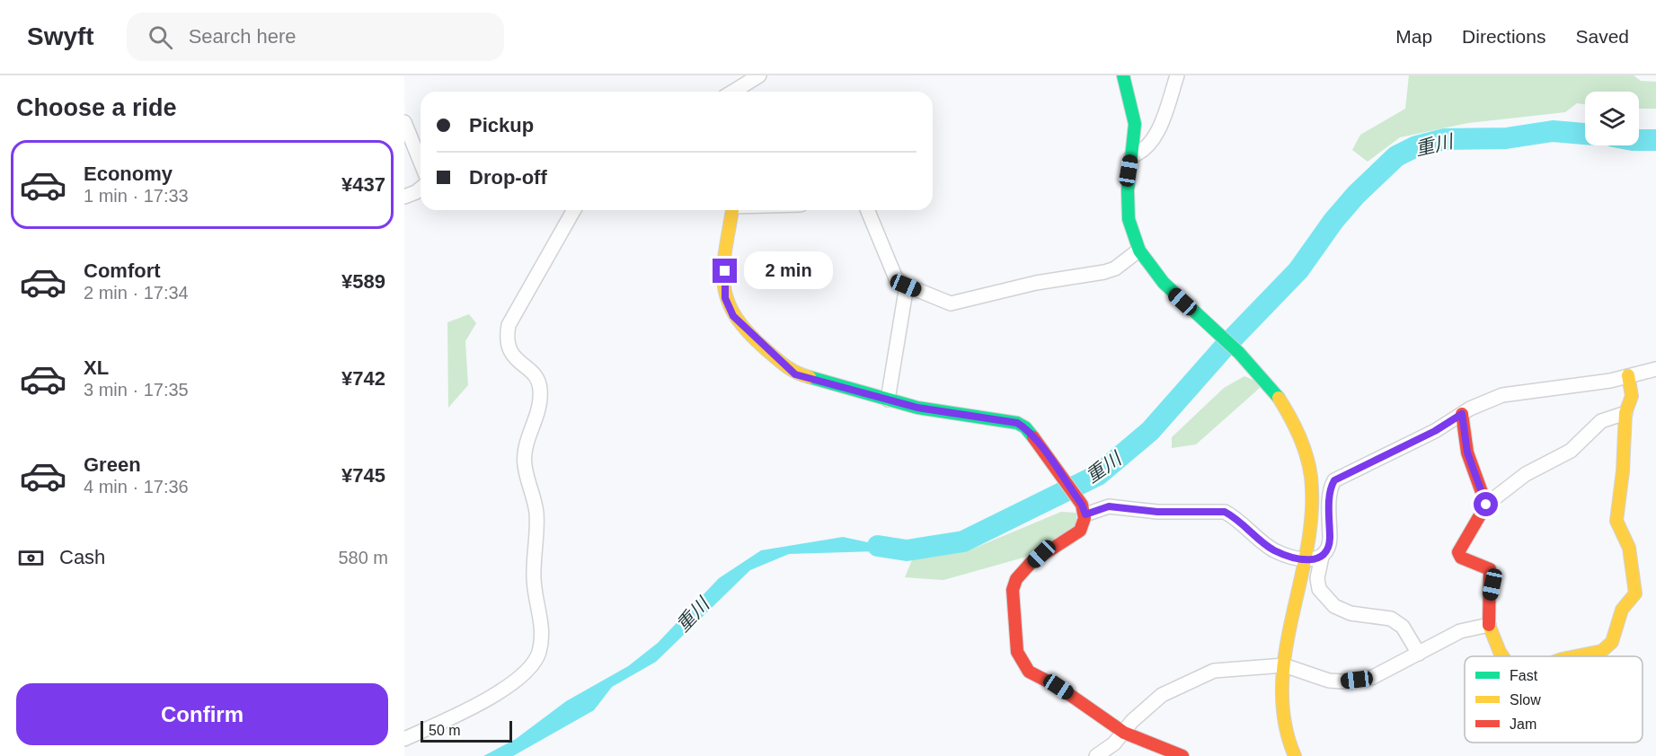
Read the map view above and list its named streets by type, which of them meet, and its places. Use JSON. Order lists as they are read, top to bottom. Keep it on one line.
{"water":["重川"],"legend":["Fast","Slow","Jam"],"scale_bar":"50 m","page":{"header":"Swyft","search":"Search here","nav":["Map","Directions","Saved"],"heading":"Choose a ride","banner":["Pickup","Drop-off"],"list":[{"name":"Economy","note":"1 min · 17:33","value":"¥437"},{"name":"Comfort","note":"2 min · 17:34","value":"¥589"},{"name":"XL","note":"3 min · 17:35","value":"¥742"},{"name":"Green","note":"4 min · 17:36","value":"¥745"}],"bubble":"2 min","pay":["Cash","580 m"],"buttons":"Confirm","scale":"50 m"}}
